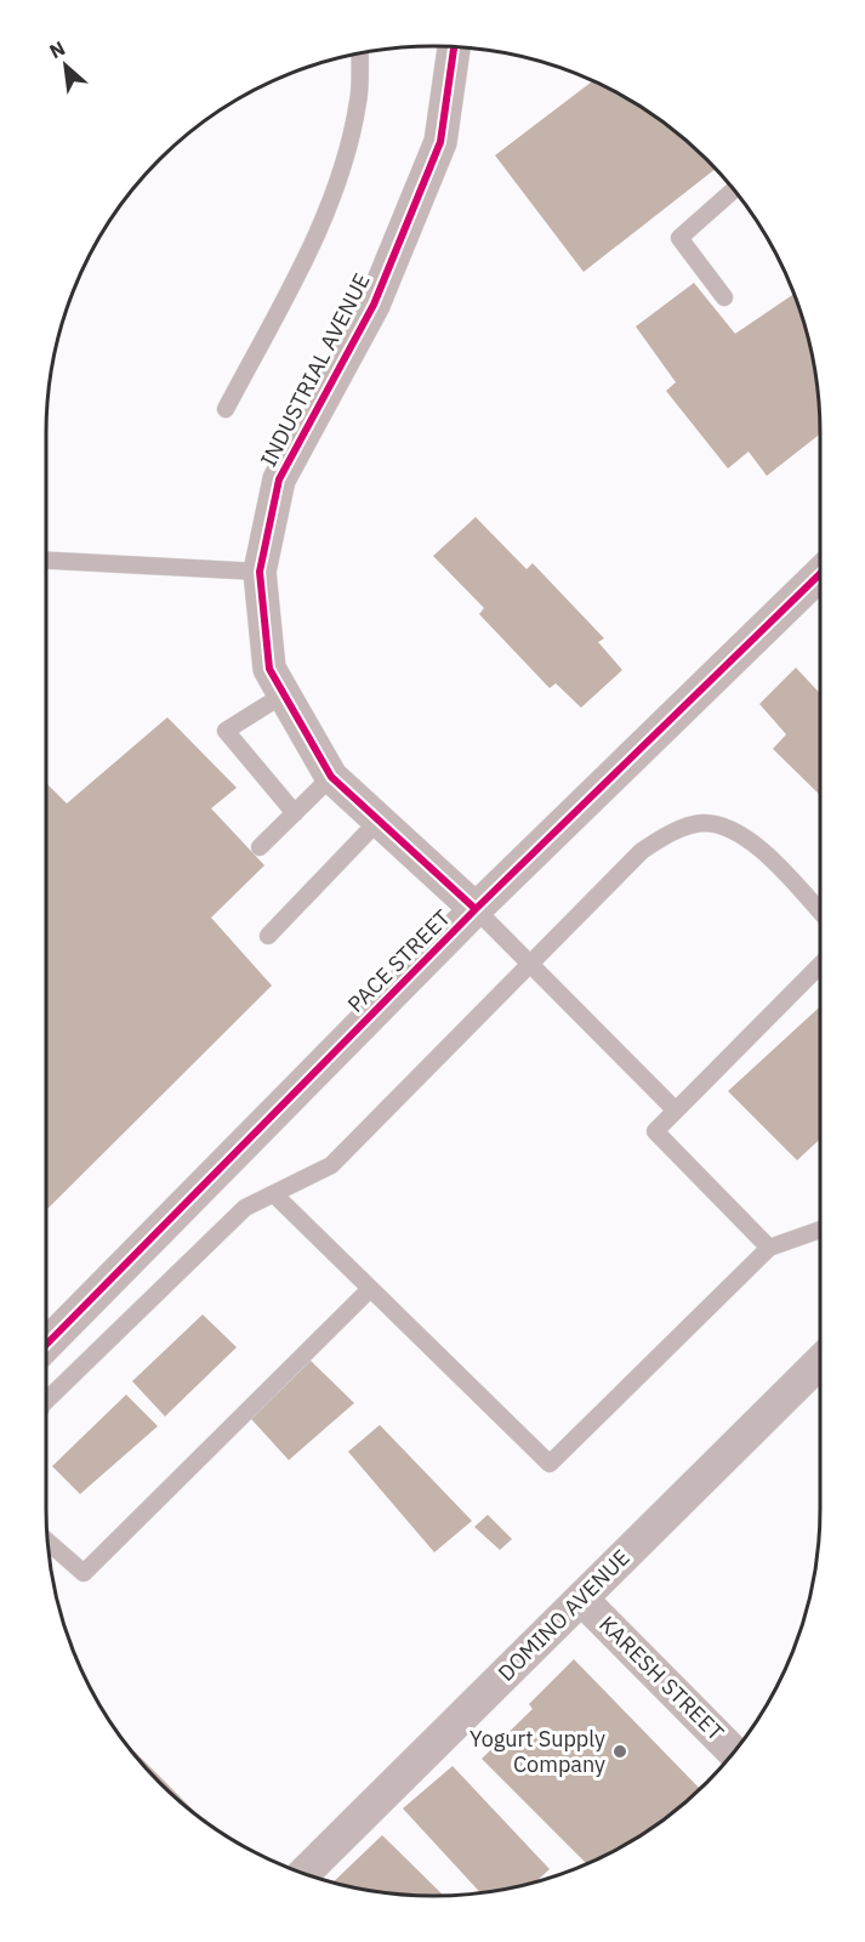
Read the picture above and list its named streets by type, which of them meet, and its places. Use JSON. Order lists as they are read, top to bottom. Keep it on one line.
{"streets":{"street":["INDUSTRIAL AVENUE","PACE STREET","DOMINO AVENUE","KARESH STREET"]},"crossings":[["INDUSTRIAL AVENUE","PACE STREET"],["DOMINO AVENUE","KARESH STREET"]],"places":["Yogurt Supply Company"],"north":"top left"}
